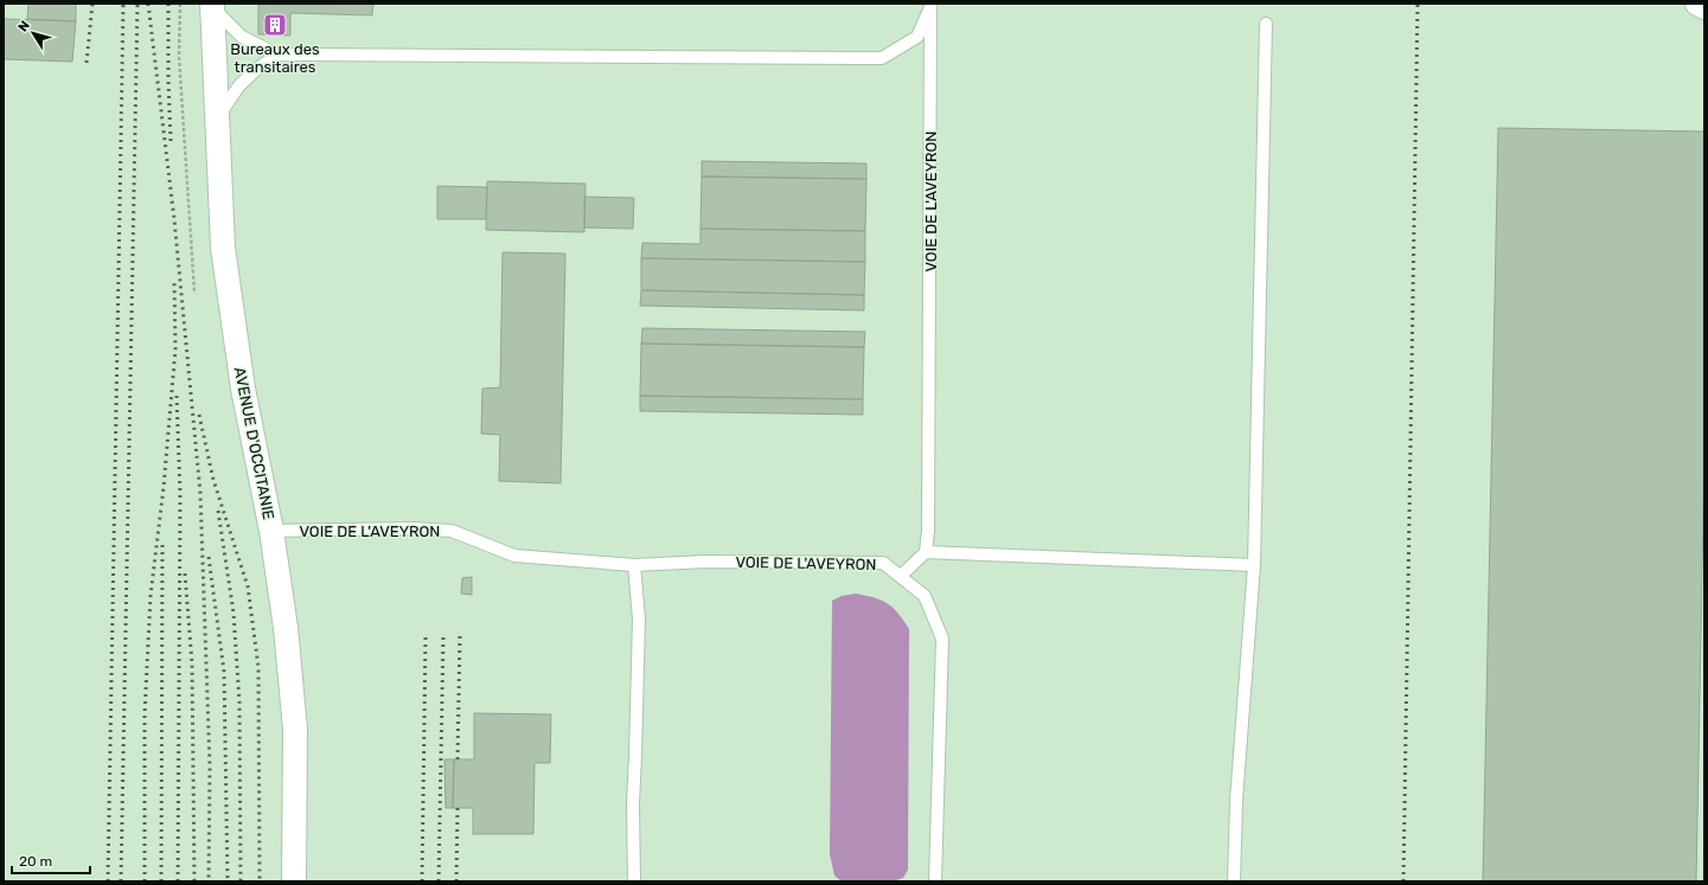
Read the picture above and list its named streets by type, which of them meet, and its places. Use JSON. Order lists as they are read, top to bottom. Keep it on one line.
{"streets":{"street":["AVENUE D'OCCITANIE"],"lane":["VOIE DE L'AVEYRON"]},"crossings":[["VOIE DE L'AVEYRON","AVENUE D'OCCITANIE"]],"places":{"building":["Bureaux des transitaires"]},"scale_bar":"20 m","north":"top left"}
